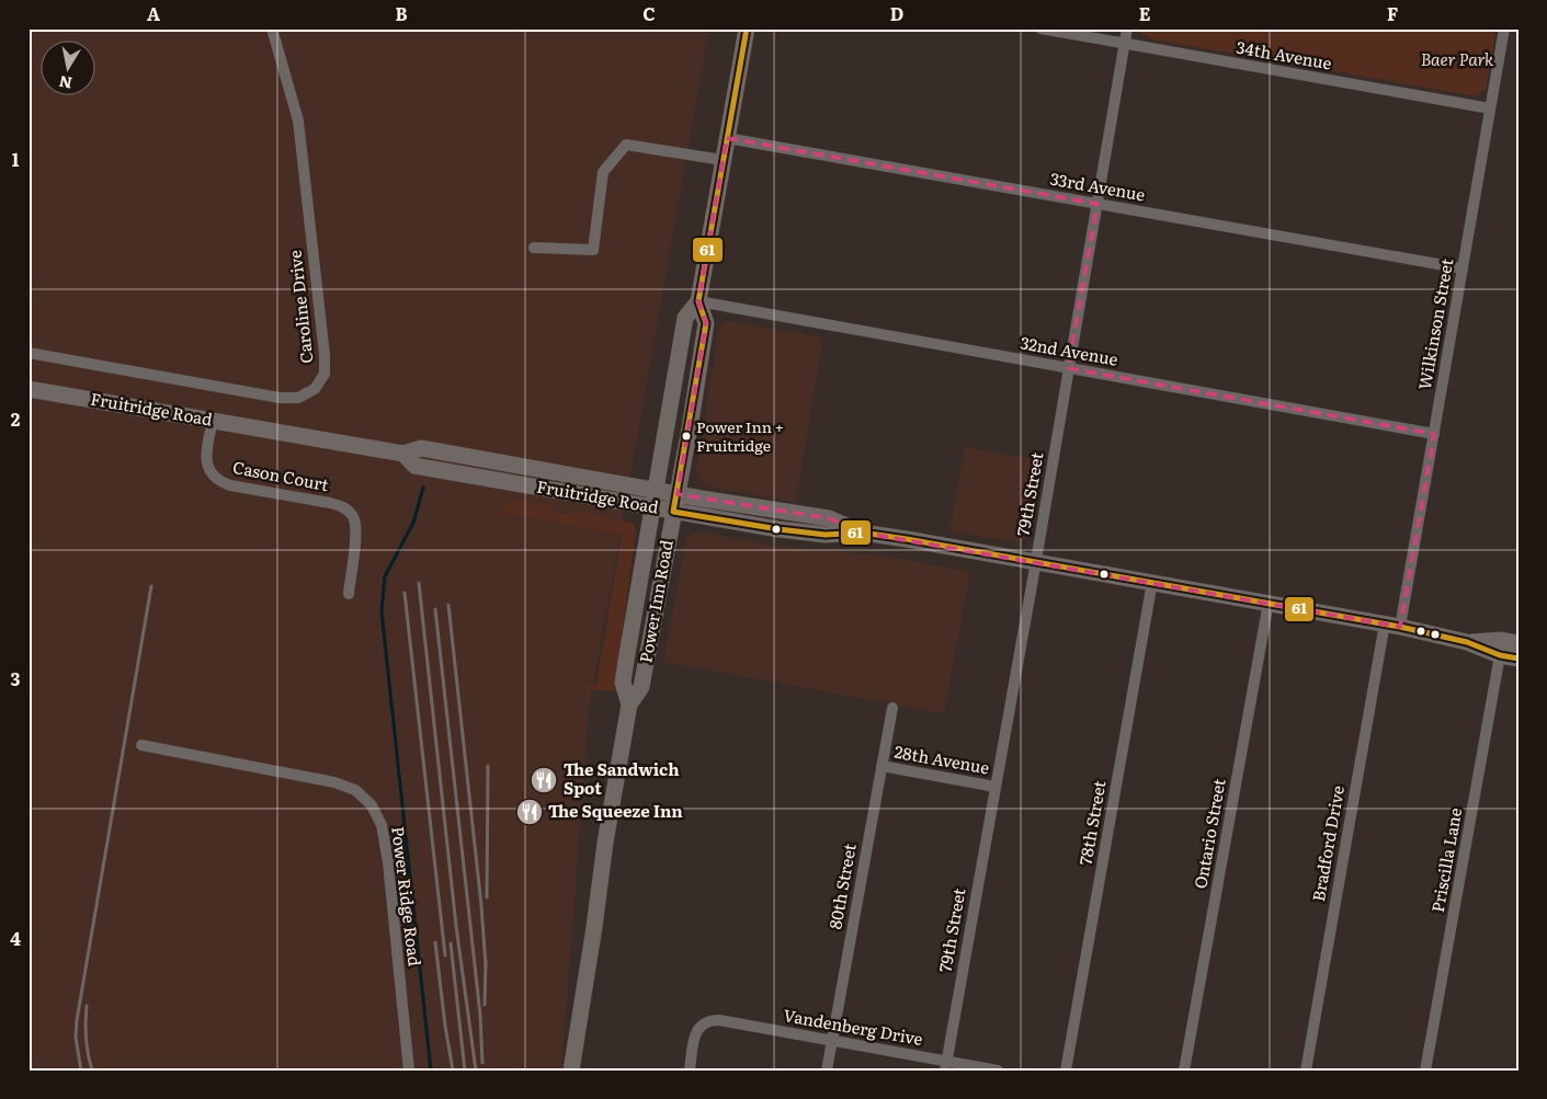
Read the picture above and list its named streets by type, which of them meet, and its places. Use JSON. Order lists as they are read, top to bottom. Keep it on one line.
{"streets":{"main road":["Fruitridge Road","Power Inn Road"],"street":["34th Avenue","33rd Avenue","Caroline Drive","Wilkinson Street","32nd Avenue","Cason Court","79th Street","28th Avenue","78th Street","Ontario Street","Bradford Drive","Priscilla Lane","80th Street","Power Ridge Road","Vandenberg Drive"]},"crossings":[["34th Avenue","Wilkinson Street"],["34th Avenue","79th Street"],["33rd Avenue","Wilkinson Street"],["33rd Avenue","79th Street"],["33rd Avenue","Power Inn Road"],["Wilkinson Street","32nd Avenue"],["Wilkinson Street","Fruitridge Road"],["Wilkinson Street","Bradford Drive"],["32nd Avenue","79th Street"],["32nd Avenue","Power Inn Road"],["Fruitridge Road","Cason Court"],["Fruitridge Road","79th Street"],["Fruitridge Road","Power Inn Road"],["Fruitridge Road","78th Street"],["Fruitridge Road","Ontario Street"],["Fruitridge Road","Bradford Drive"],["Fruitridge Road","Priscilla Lane"],["79th Street","28th Avenue"],["79th Street","Vandenberg Drive"],["28th Avenue","80th Street"],["80th Street","Vandenberg Drive"]],"parks":["Baer Park"],"places":{"other":["Power Inn + Fruitridge"],"restaurant":["The Sandwich Spot","The Squeeze Inn"]},"lines":["transit line 61"],"north":"bottom","grid":{"columns":["A","B","C","D","E","F"],"rows":["1","2","3","4"]}}
